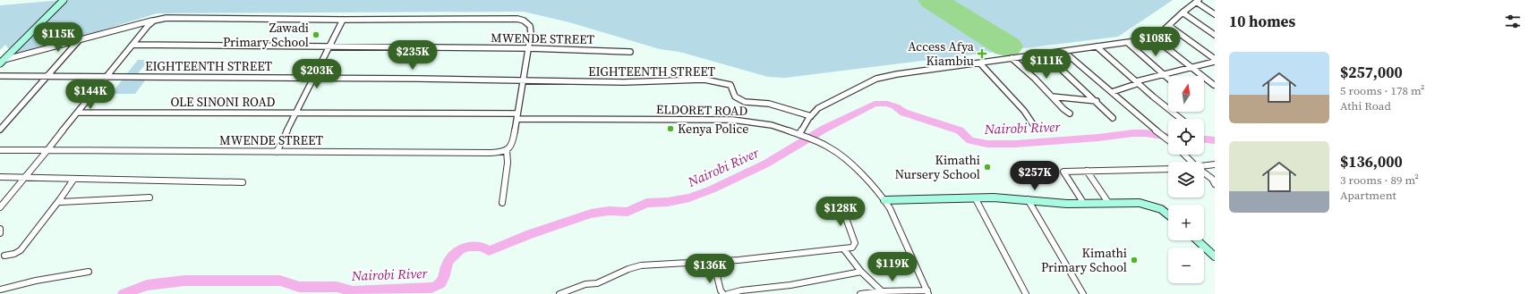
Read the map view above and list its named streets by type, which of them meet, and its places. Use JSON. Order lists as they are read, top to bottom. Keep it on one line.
{"streets":{"street":["MWENDE STREET","EIGHTEENTH STREET","OLE SINONI ROAD","ELDORET ROAD"]},"crossings":[["OLE SINONI ROAD","ELDORET ROAD"]],"water":["Nairobi River"],"places":{"other":["Zawadi Primary School","Kenya Police","Kimathi Nursery School","Kimathi Primary School"],"health":["Access Afya Kiambiu"]},"north":"top","page":{"heading":"10 homes","price":["$115K","$108K","$235K","$111K","$203K","$144K","$257K","$128K","$119K","$136K"],"list":[{"name":"$257,000","note":"5 rooms · 178 m² · Athi Road"},{"name":"$136,000","note":"3 rooms · 89 m² · Apartment"}],"map_buttons":["+","−"]}}
